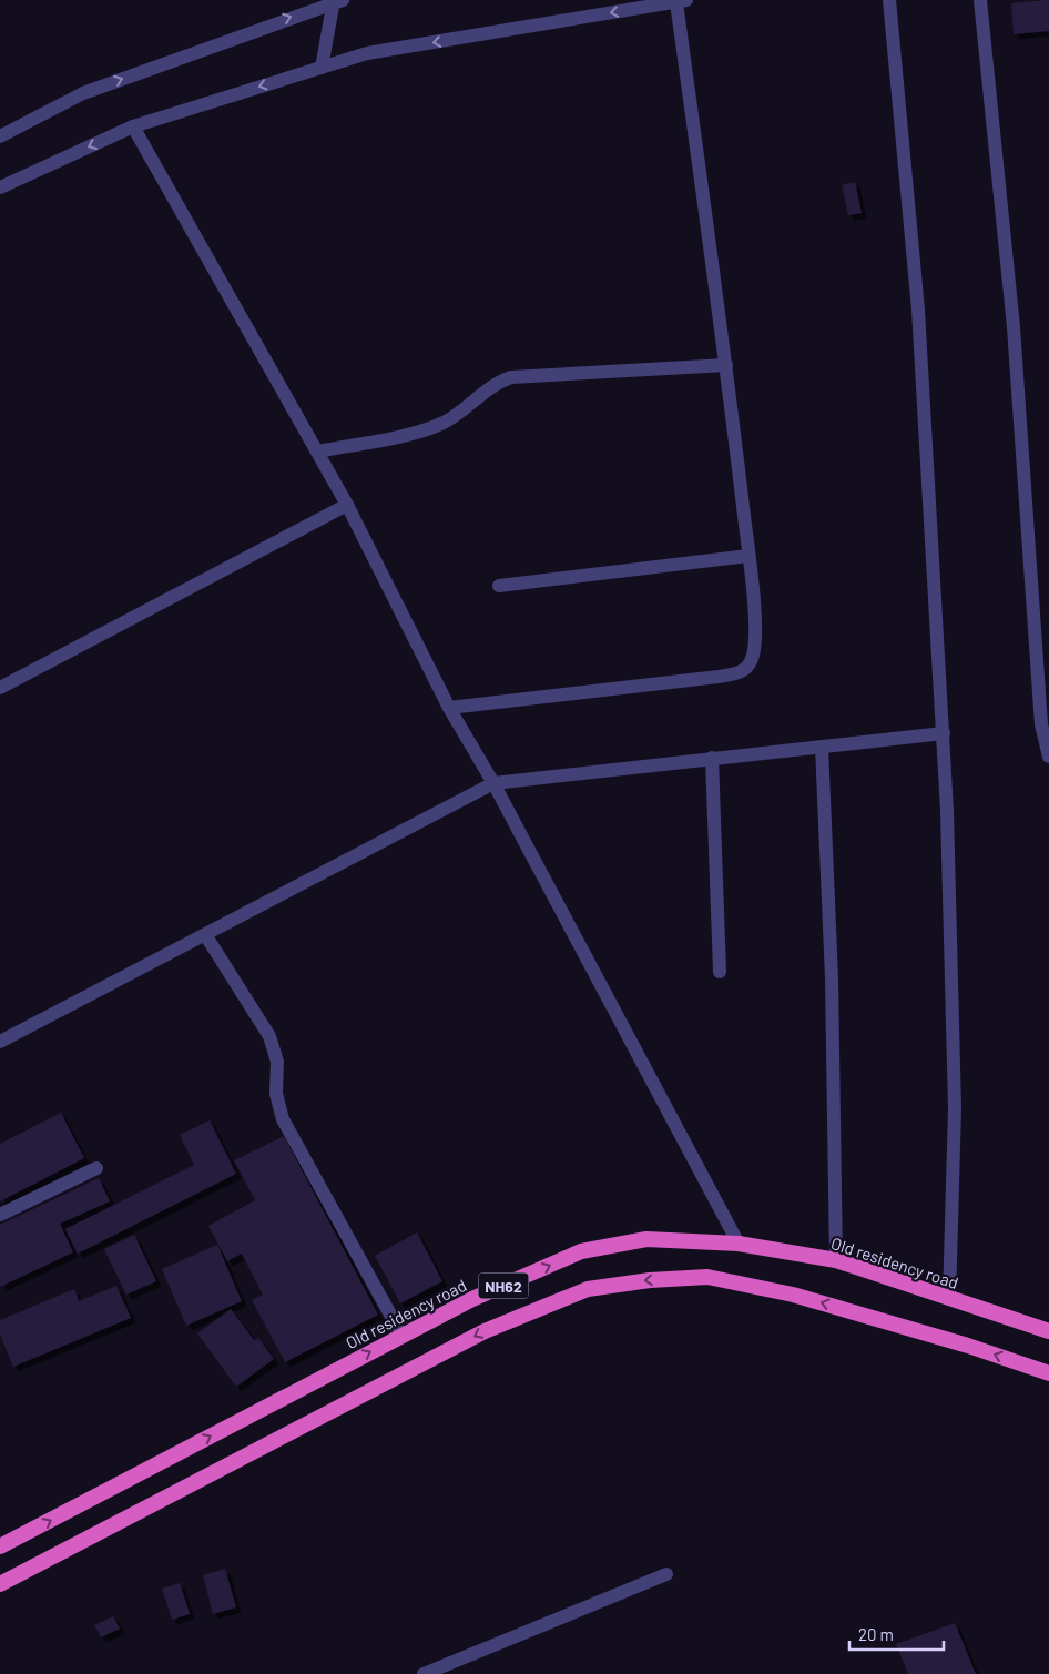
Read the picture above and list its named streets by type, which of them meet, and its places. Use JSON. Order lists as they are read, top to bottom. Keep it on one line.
{"streets":{"highway":["Old residency road","NH62"]},"scale_bar":"20 m"}
